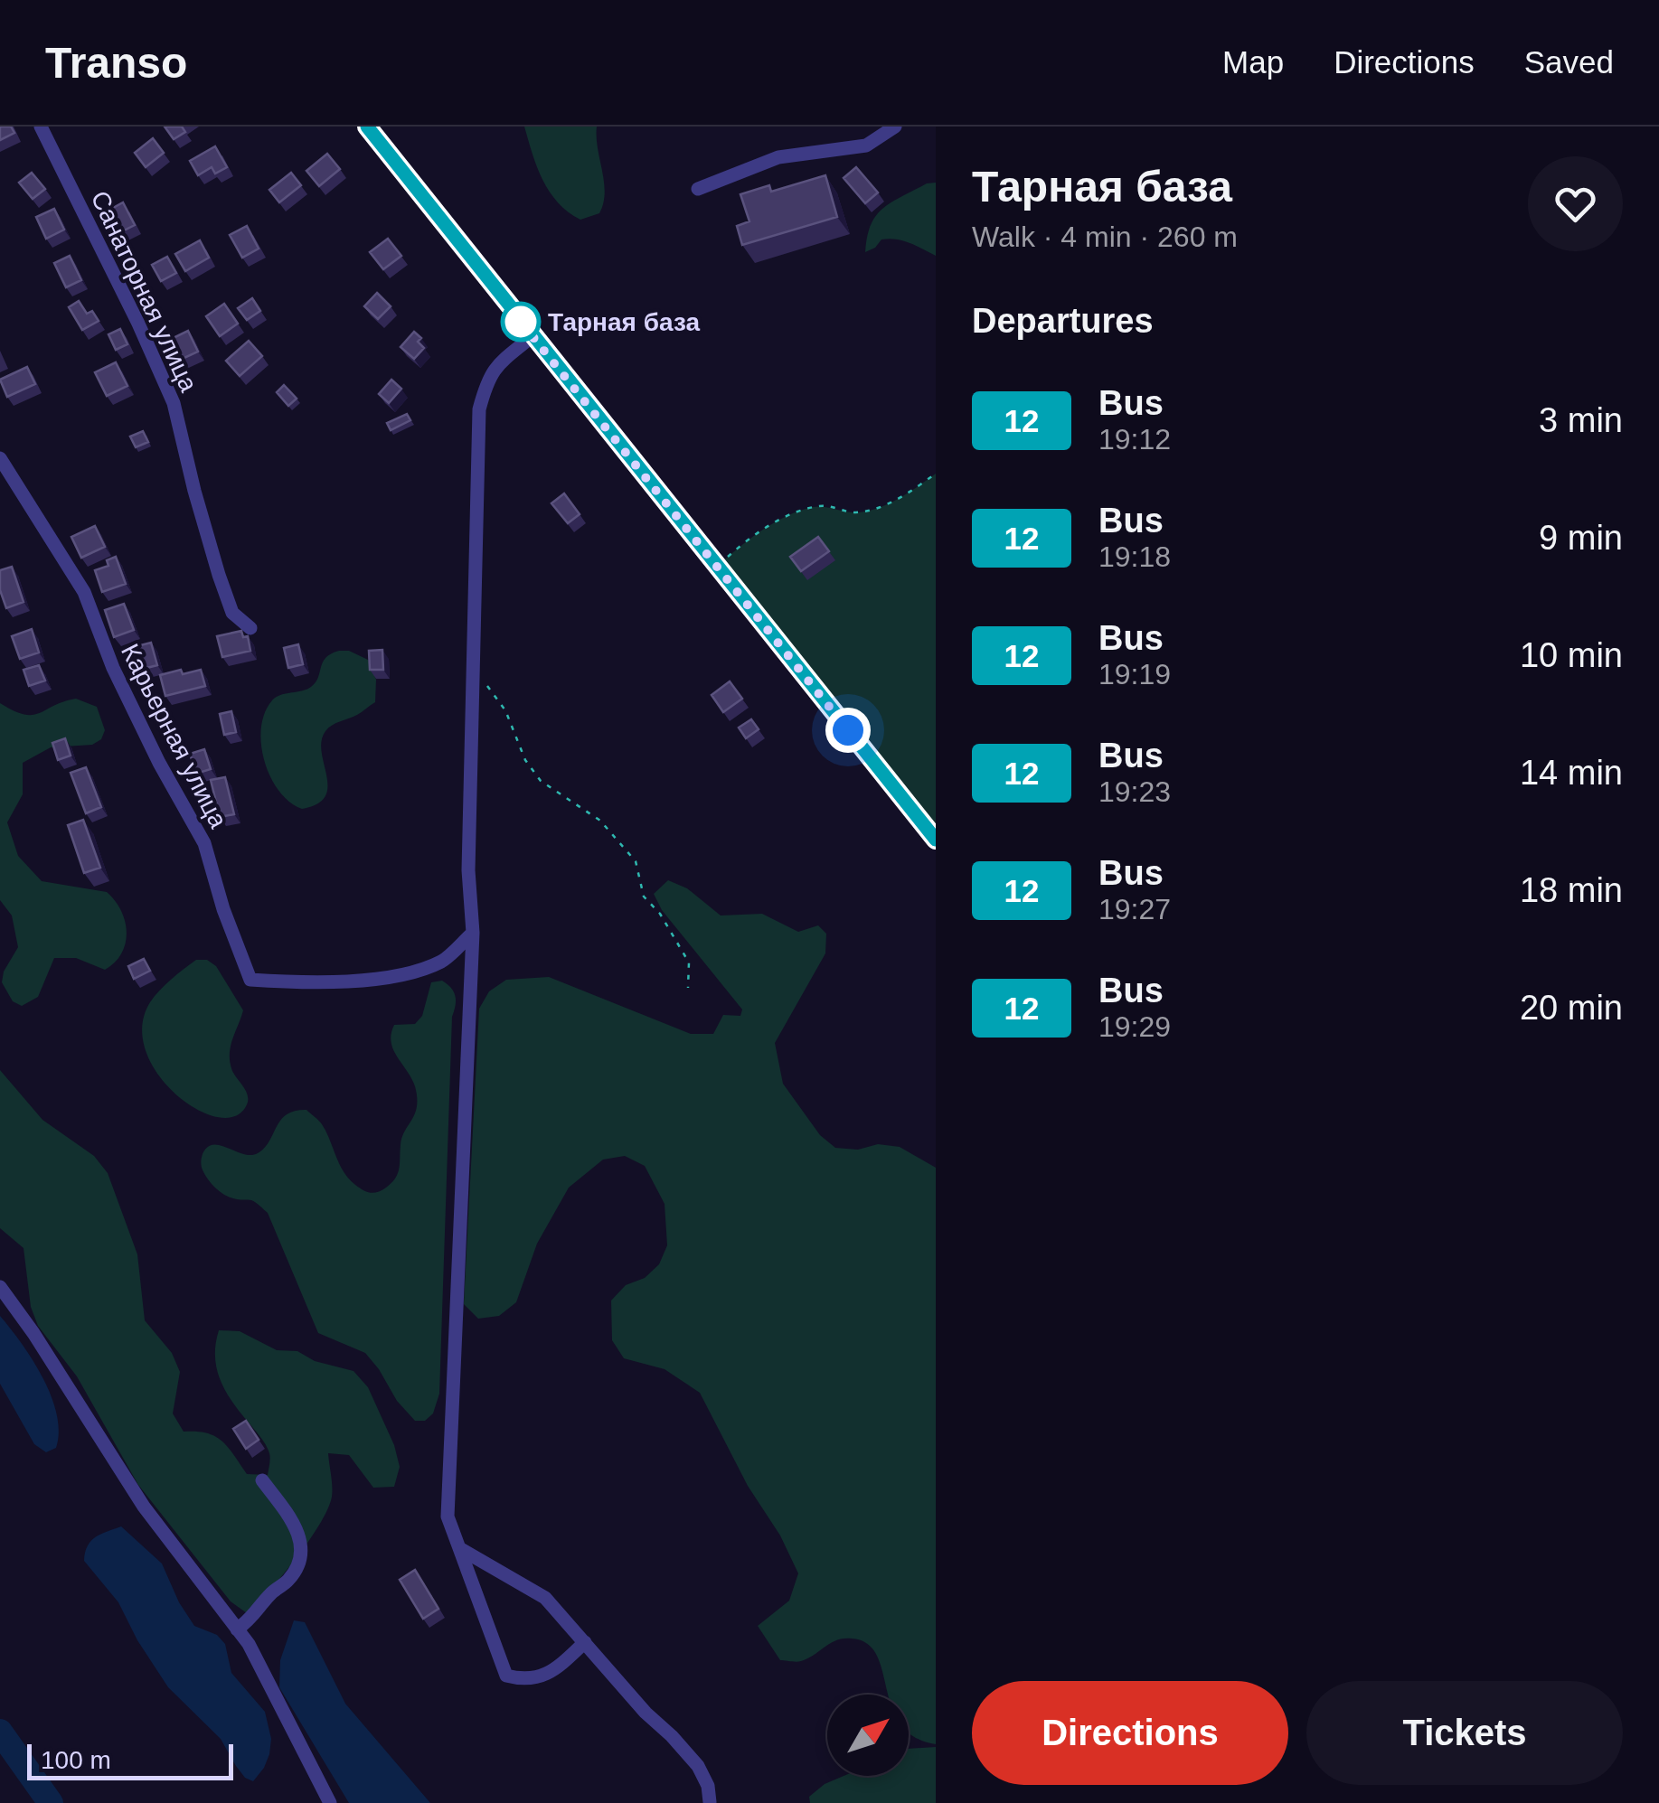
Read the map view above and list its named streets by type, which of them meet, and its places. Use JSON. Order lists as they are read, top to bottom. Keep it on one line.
{"streets":{"street":["Санаторная улица","Карьерная улица"]},"places":["Тарная база"],"lines":["bus line 12"],"scale_bar":"100 m","north":"top right","page":{"header":"Transo","nav":["Map","Directions","Saved"],"heading":[["Тарная база","Walk · 4 min · 260 m"],"Departures"],"list":[{"mark":"12","name":"Bus","note":"19:12","value":"3 min"},{"mark":"12","name":"Bus","note":"19:18","value":"9 min"},{"mark":"12","name":"Bus","note":"19:19","value":"10 min"},{"mark":"12","name":"Bus","note":"19:23","value":"14 min"},{"mark":"12","name":"Bus","note":"19:27","value":"18 min"},{"mark":"12","name":"Bus","note":"19:29","value":"20 min"}],"buttons":["Directions","Tickets"],"scale":"100 m"}}
